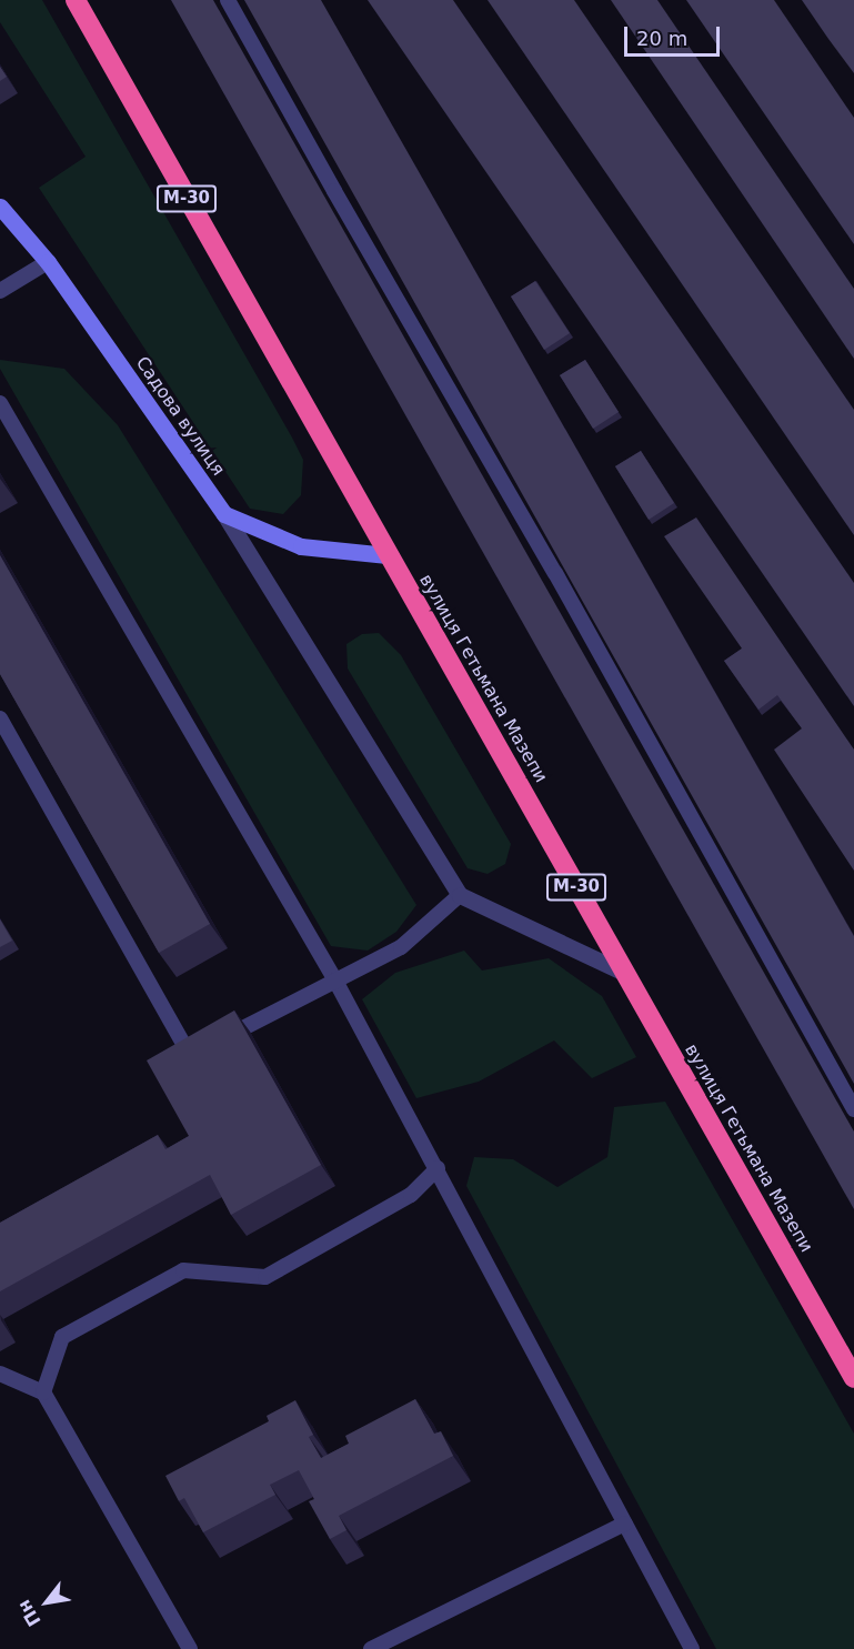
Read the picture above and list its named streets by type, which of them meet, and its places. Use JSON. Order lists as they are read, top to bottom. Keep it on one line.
{"streets":{"highway":["М-30","вулиця Гетьмана Мазепи"],"street":["Садова вулиця"]},"scale_bar":"20 m","north":"bottom left"}
